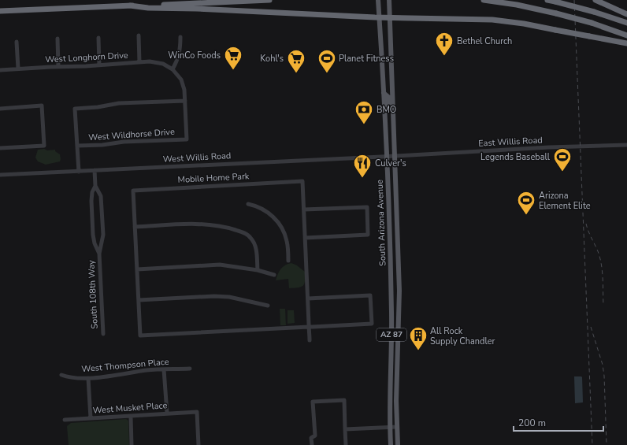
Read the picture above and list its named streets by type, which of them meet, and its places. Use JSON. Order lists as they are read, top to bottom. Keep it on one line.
{"streets":{"main road":["South Arizona Avenue","AZ 87"],"street":["West Longhorn Drive","West Wildhorse Drive","East Willis Road","West Willis Road","Mobile Home Park","South 108th Way","West Thompson Place","West Musket Place"]},"crossings":[["East Willis Road","West Willis Road"],["East Willis Road","South Arizona Avenue"],["West Willis Road","South Arizona Avenue"],["West Willis Road","South 108th Way"]],"places":{"church":["Bethel Church"],"supermarket":["WinCo Foods","Kohl's"],"sports":["Planet Fitness","Legends Baseball","Arizona Element Elite"],"bank":["BMO"],"restaurant":["Culver's"],"building":["All Rock Supply Chandler"]},"scale_bar":"200 m"}
